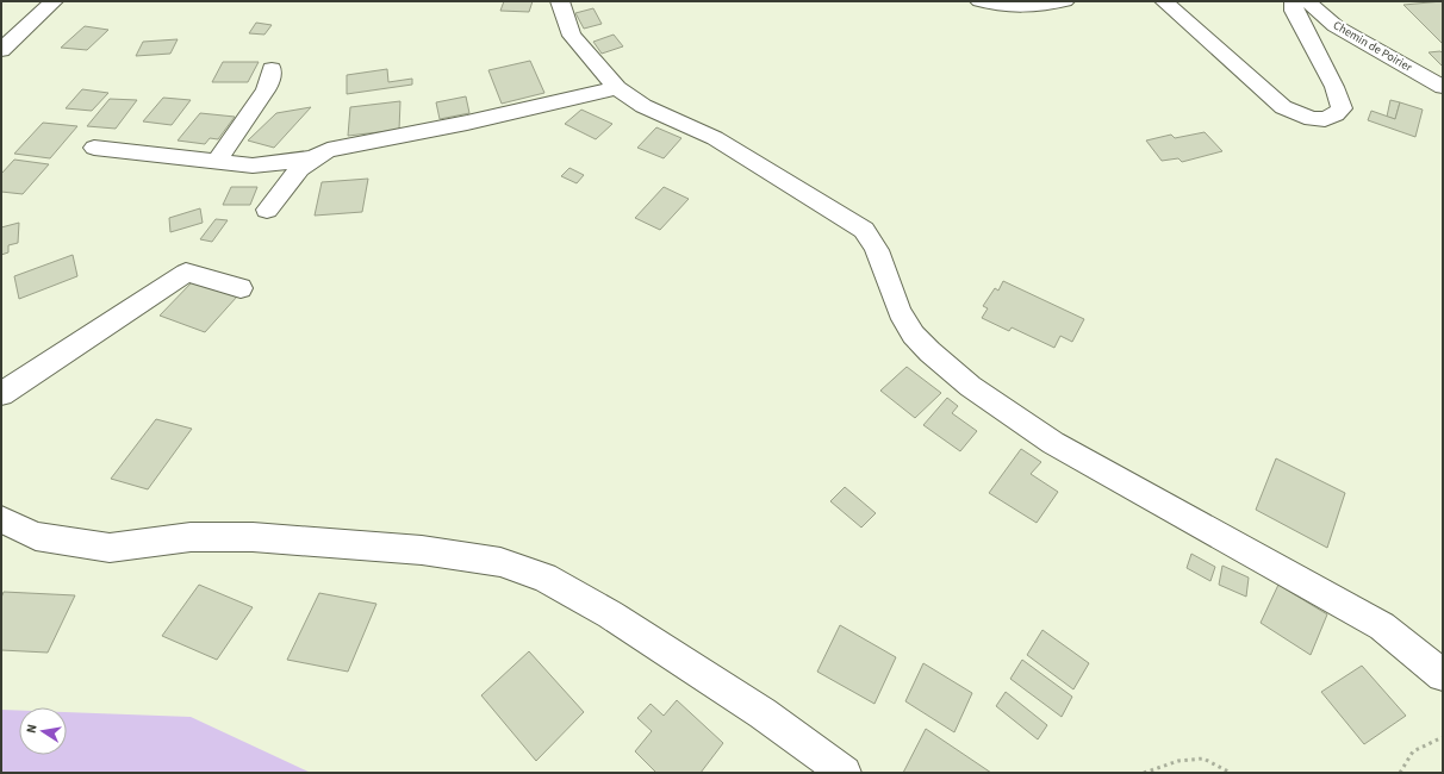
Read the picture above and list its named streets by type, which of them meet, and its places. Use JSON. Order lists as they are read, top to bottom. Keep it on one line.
{"streets":{"street":["Chemin de Poirier"]},"north":"left"}
